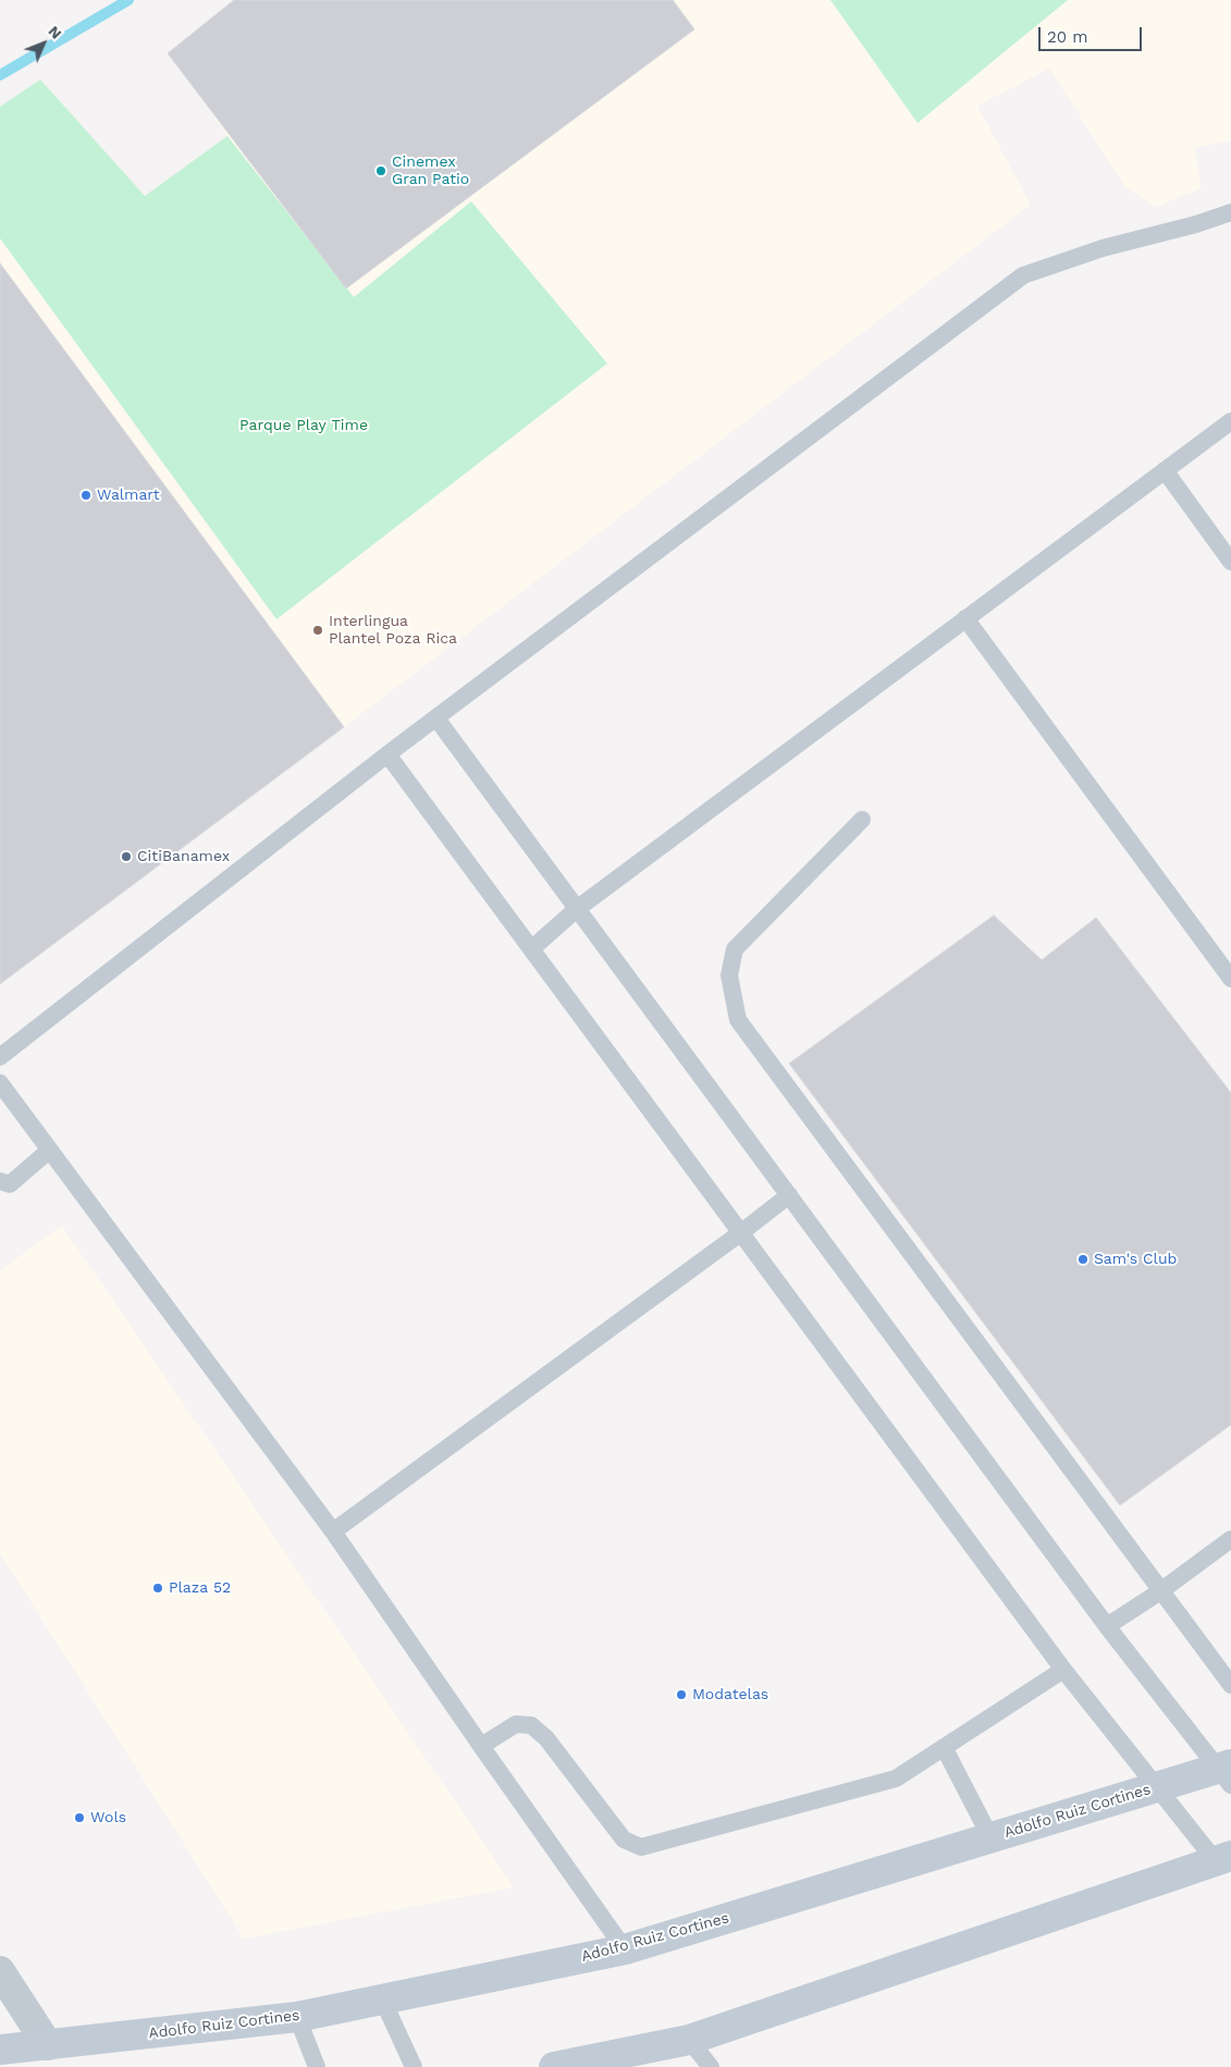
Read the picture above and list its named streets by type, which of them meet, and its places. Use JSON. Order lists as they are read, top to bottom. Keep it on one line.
{"streets":{"main road":["Adolfo Ruiz Cortines"]},"parks":["Parque Play Time"],"places":["Cinemex Gran Patio","Walmart","Interlingua Plantel Poza Rica","CitiBanamex","Sam's Club","Plaza 52","Modatelas","Wols"],"scale_bar":"20 m","north":"top right"}
